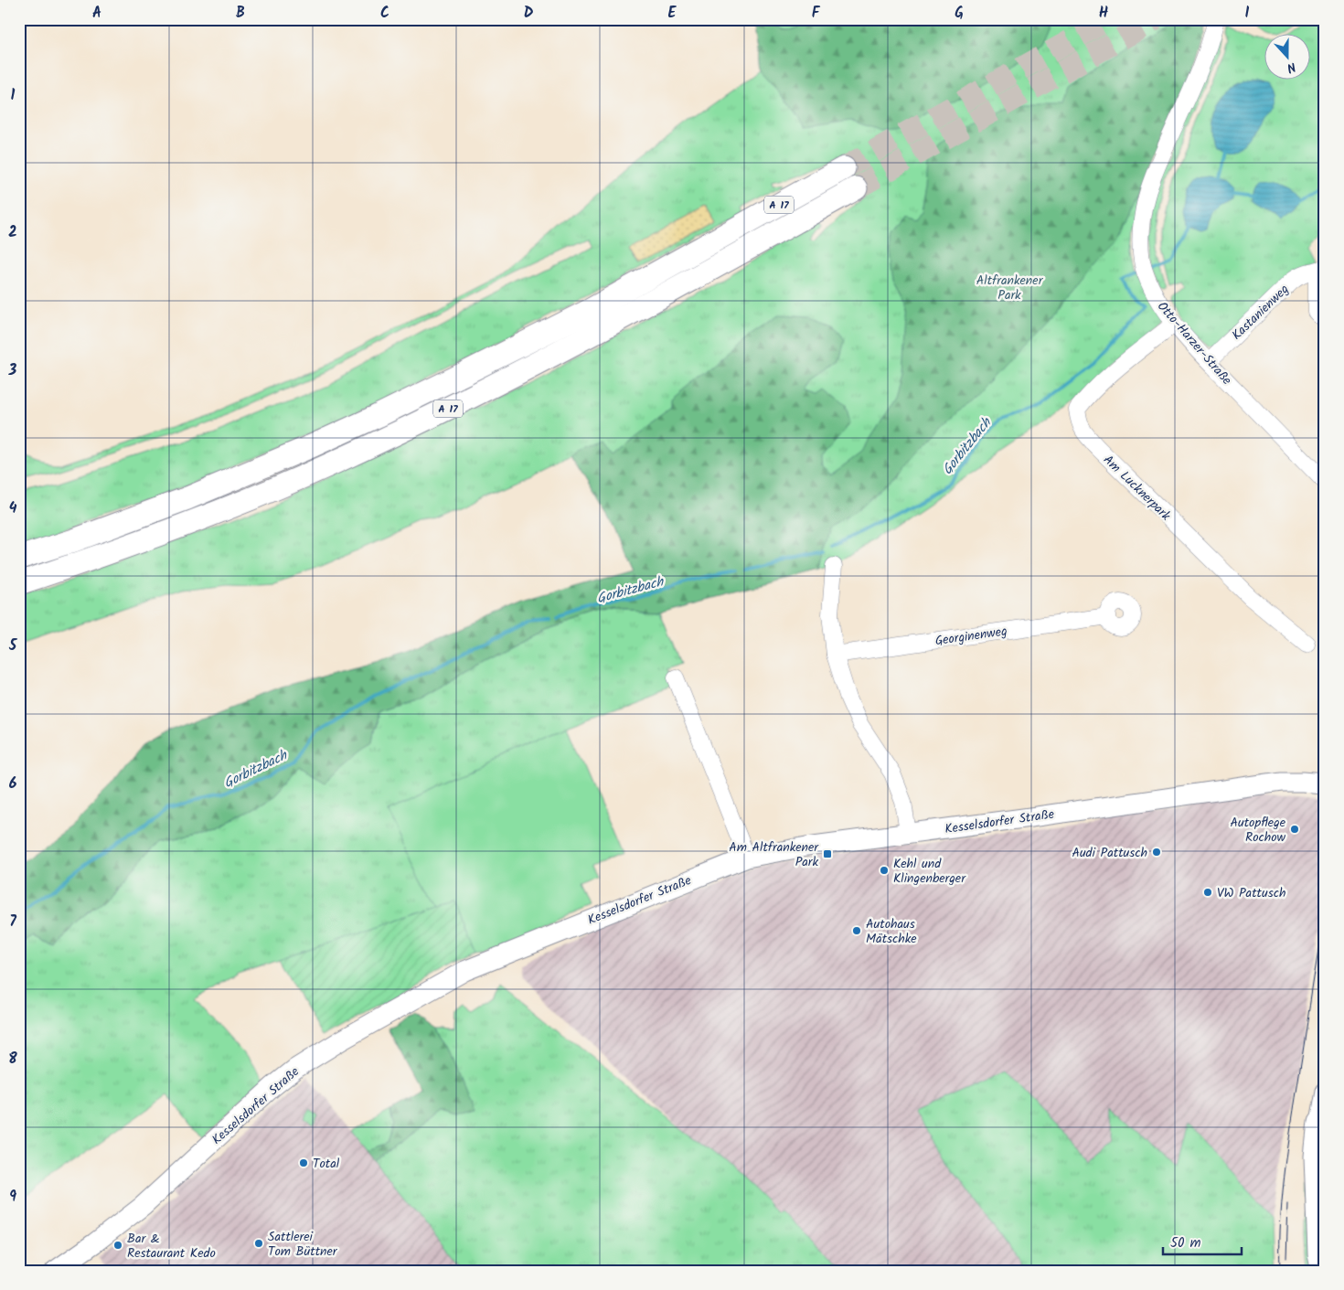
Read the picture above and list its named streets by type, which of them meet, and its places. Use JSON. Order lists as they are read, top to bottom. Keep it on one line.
{"streets":{"highway":["A 17"],"main road":["Kesselsdorfer Straße"],"street":["Kastanienweg","Otto-Harzer-Straße","Am Lucknerpark","Georginenweg"]},"crossings":[["Kastanienweg","Otto-Harzer-Straße"],["Otto-Harzer-Straße","Am Lucknerpark"]],"water":["Gorbitzbach"],"parks":["Altfrankener Park"],"places":{"other":["Autopflege Rochow","Audi Pattusch","Kehl und Klingenberger","VW Pattusch","Autohaus Mätschke","Total","Sattlerei Tom Büttner","Bar & Restaurant Kedo"],"transit":["Am Altfrankener Park"]},"scale_bar":"50 m","north":"bottom","grid":{"columns":["A","B","C","D","E","F","G","H","I"],"rows":["1","2","3","4","5","6","7","8","9"]}}
